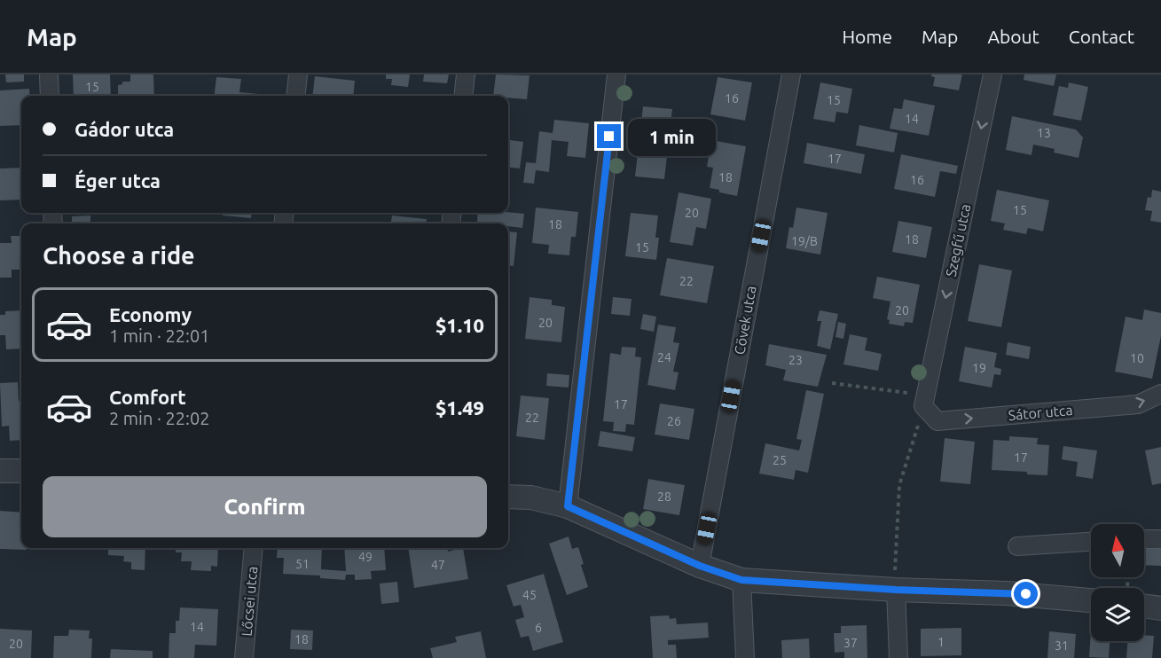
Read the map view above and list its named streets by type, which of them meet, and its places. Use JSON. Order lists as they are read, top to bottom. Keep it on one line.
{"streets":{"street":["Szegfű utca","Cövek utca","Sátor utca","Lőcsei utca"]},"crossings":[["Szegfű utca","Sátor utca"]],"one_way":["Szegfű utca"],"house_numbers":["15","16","15","14","13","17","18","16","15","20","18","18","19/B","15","22","20","20","24","10","23","19","17","22","26","17","25","28","49","51","47","45","14","6","18","1","37","20","31"],"north":"top","page":{"header":"Map","nav":["Home","Map","About","Contact"],"banner":["Gádor utca","Éger utca"],"bubble":"1 min","heading":"Choose a ride","list":[{"name":"Economy","note":"1 min · 22:01","value":"$1.10"},{"name":"Comfort","note":"2 min · 22:02","value":"$1.49"}],"buttons":"Confirm"}}
